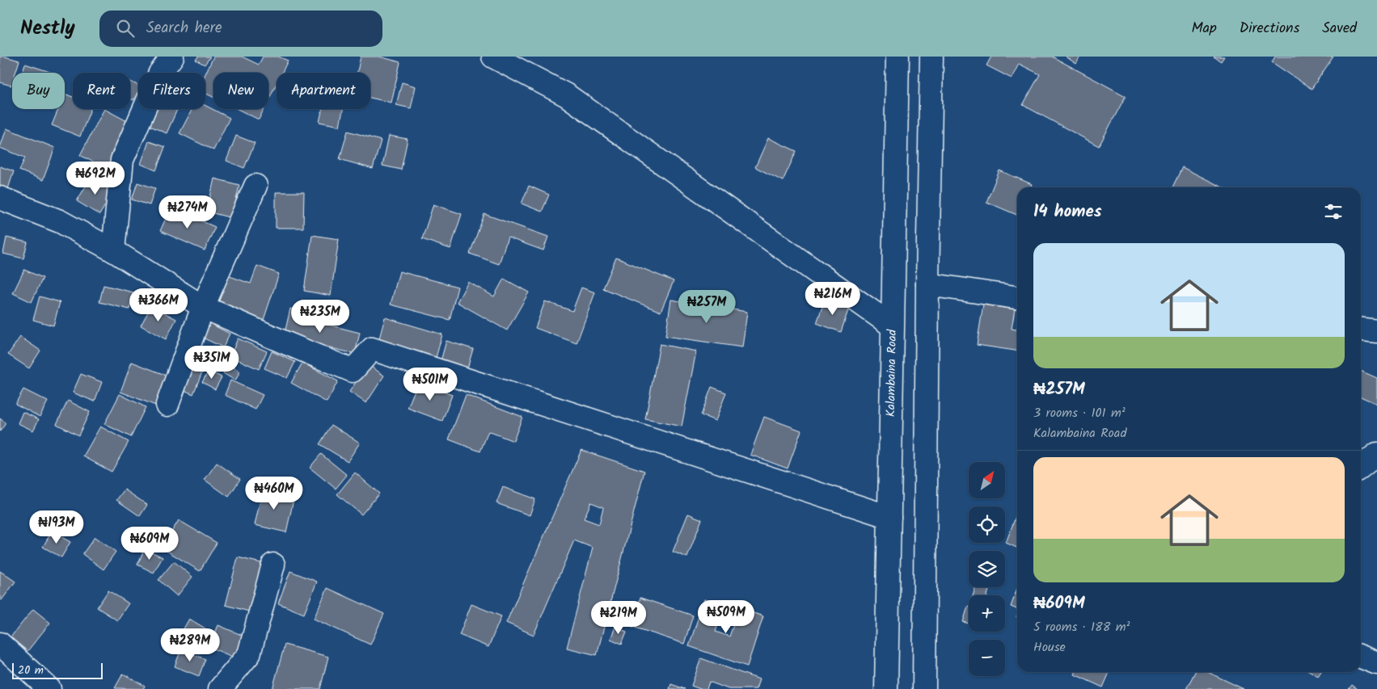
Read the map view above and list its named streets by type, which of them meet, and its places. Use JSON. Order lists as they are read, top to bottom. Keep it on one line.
{"streets":{"street":["Kalambaina Road"]},"scale_bar":"20 m","north":"top right","page":{"header":"Nestly","search":"Search here","nav":["Map","Directions","Saved"],"chip":["Buy","Rent","Filters","New","Apartment"],"price":["₦692M","₦274M","₦216M","₦366M","₦257M","₦235M","₦351M","₦501M","₦460M","₦193M","₦609M","₦509M","₦219M","₦289M"],"heading":"14 homes","list":[{"name":"₦257M","note":"3 rooms · 101 m² · Kalambaina Road"},{"name":"₦609M","note":"5 rooms · 188 m² · House"}],"map_buttons":["+","−"],"scale":"20 m"}}
